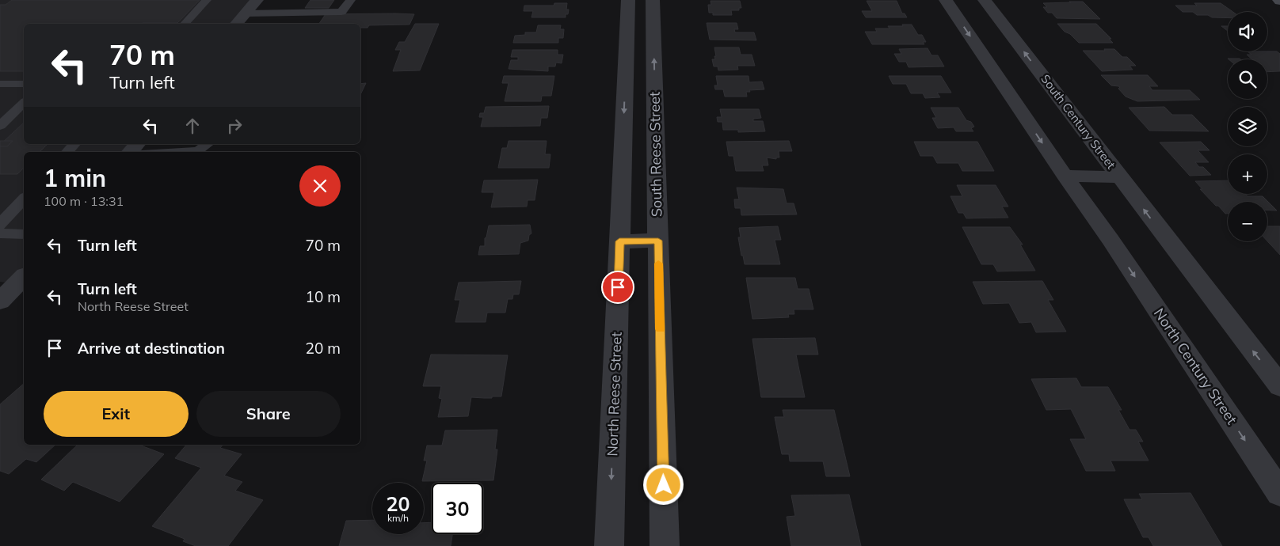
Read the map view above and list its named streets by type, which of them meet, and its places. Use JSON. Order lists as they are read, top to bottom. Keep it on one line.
{"streets":{"street":["South Century Street","South Reese Street","North Century Street","North Reese Street"]},"one_way":["North Century Street","North Reese Street"],"page":{"map_buttons":["+","−"],"turn":["70 m","Turn left"],"heading":["1 min","100 m · 13:31"],"list":[{"name":"Turn left","value":"70 m"},{"name":"Turn left","note":"North Reese Street","value":"10 m"},{"name":"Arrive at destination","value":"20 m"}],"buttons":["Exit","Share"],"speed":"20 km/h","limit":"30"}}
